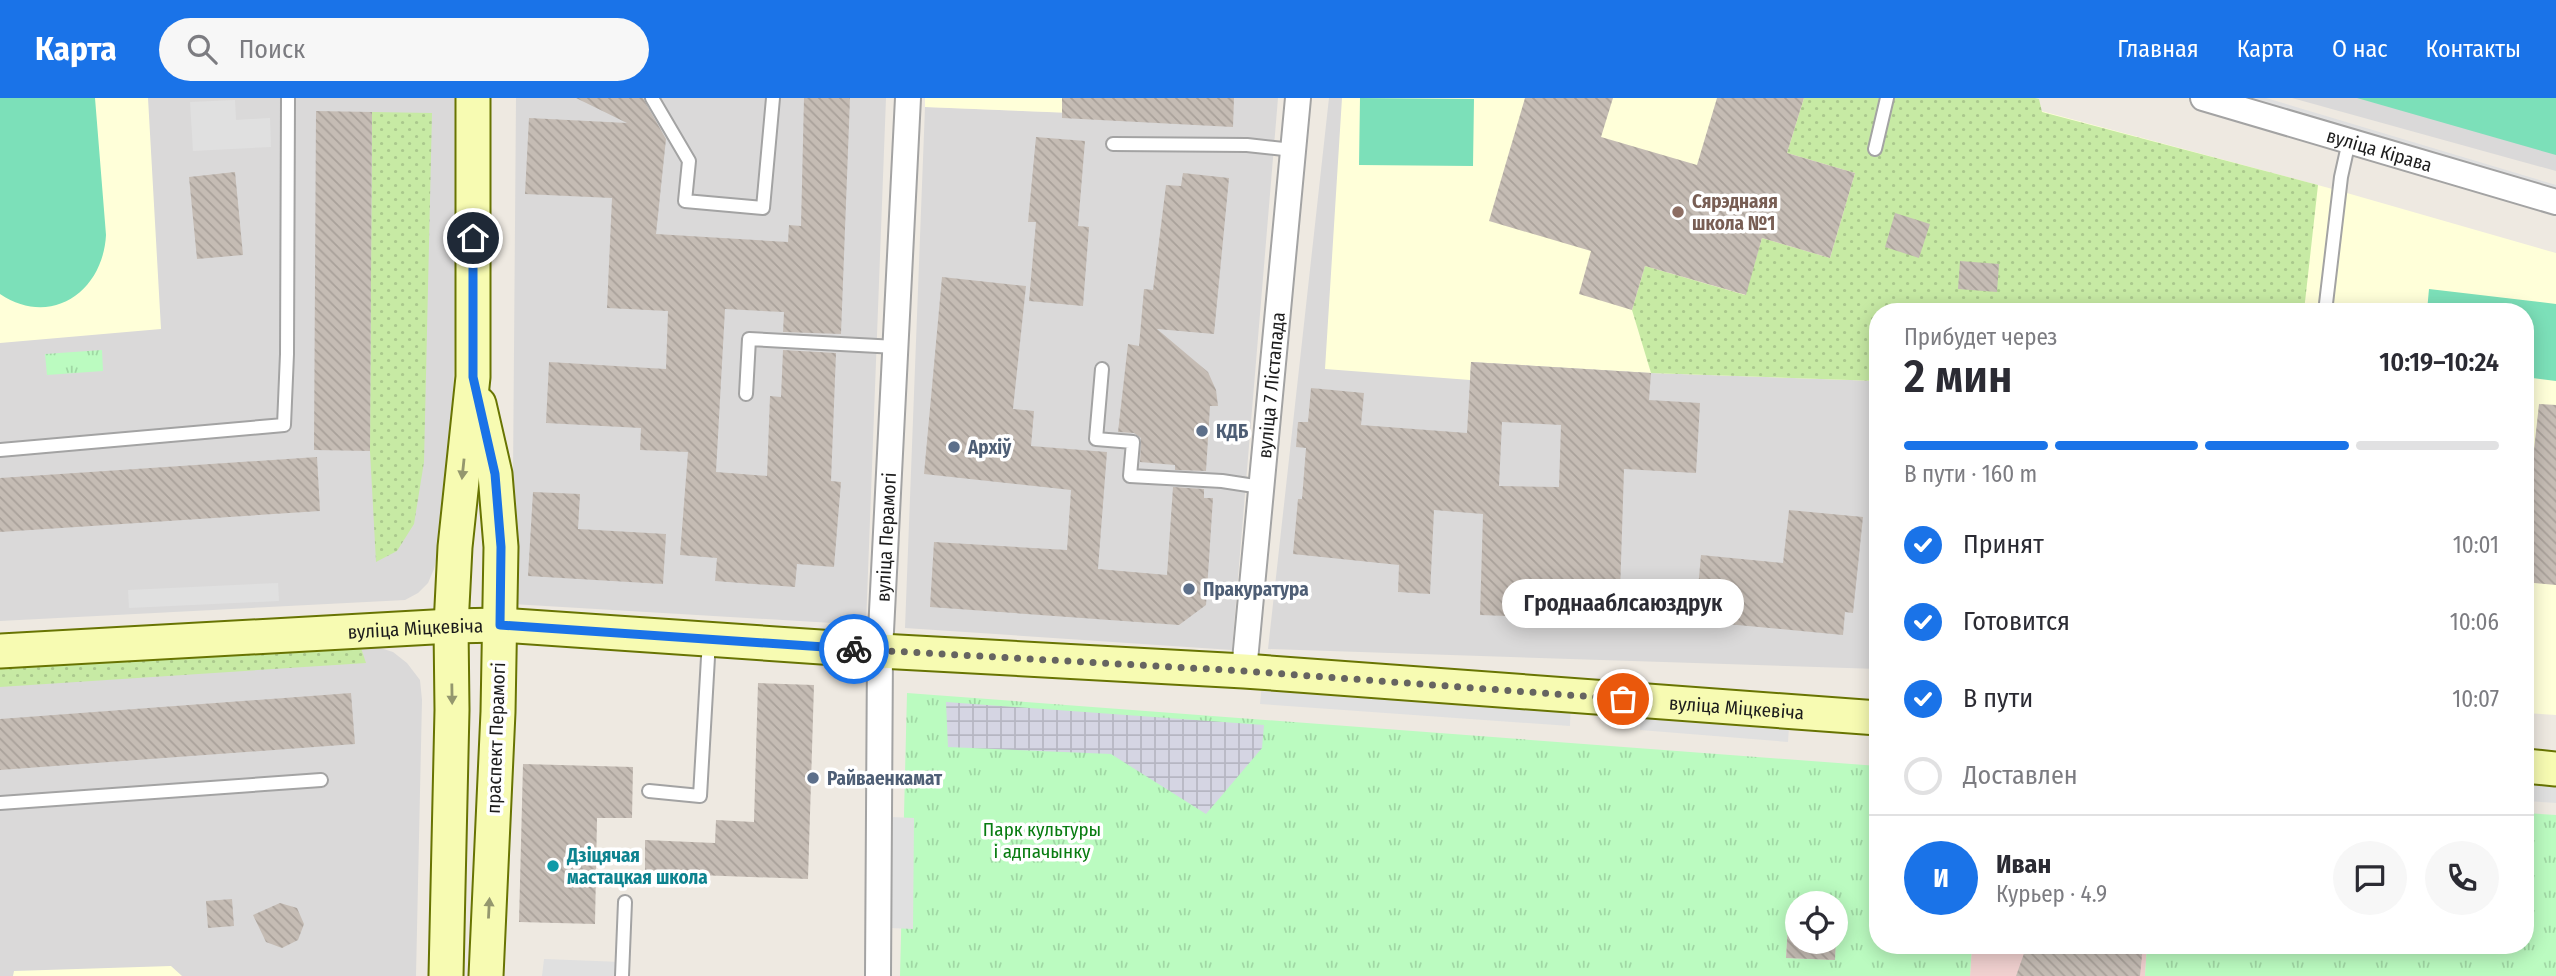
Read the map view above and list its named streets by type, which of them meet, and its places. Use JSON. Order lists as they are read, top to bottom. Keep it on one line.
{"streets":{"main road":["вуліца Міцкевіча","праспект Перамогі"],"street":["вуліца Кірава","вуліца 7 Лістапада","вуліца Перамогі"]},"crossings":[["вуліца 7 Лістапада","вуліца Міцкевіча"],["вуліца Перамогі","вуліца Міцкевіча"],["вуліца Міцкевіча","праспект Перамогі"]],"parks":["Парк культуры і адпачынку"],"places":["Сярэднаяя школа №1","КДБ","Архіў","Пракуратура","Гроднааблсаюздрук","Райваенкамат","Дзіцячая мастацкая школа"],"page":{"header":"Карта","search":"Поиск","nav":["Главная","Карта","О нас","Контакты"],"heading":["2 мин","Прибудет через","10:19–10:24"],"panel":["Иван","Курьер · 4.9"],"bar":"В пути · 160 m","list":[["Принят","10:01"],["Готовится","10:06"],["В пути","10:07"],"Доставлен"],"bubble":"Гроднааблсаюздрук","round":"И"}}
